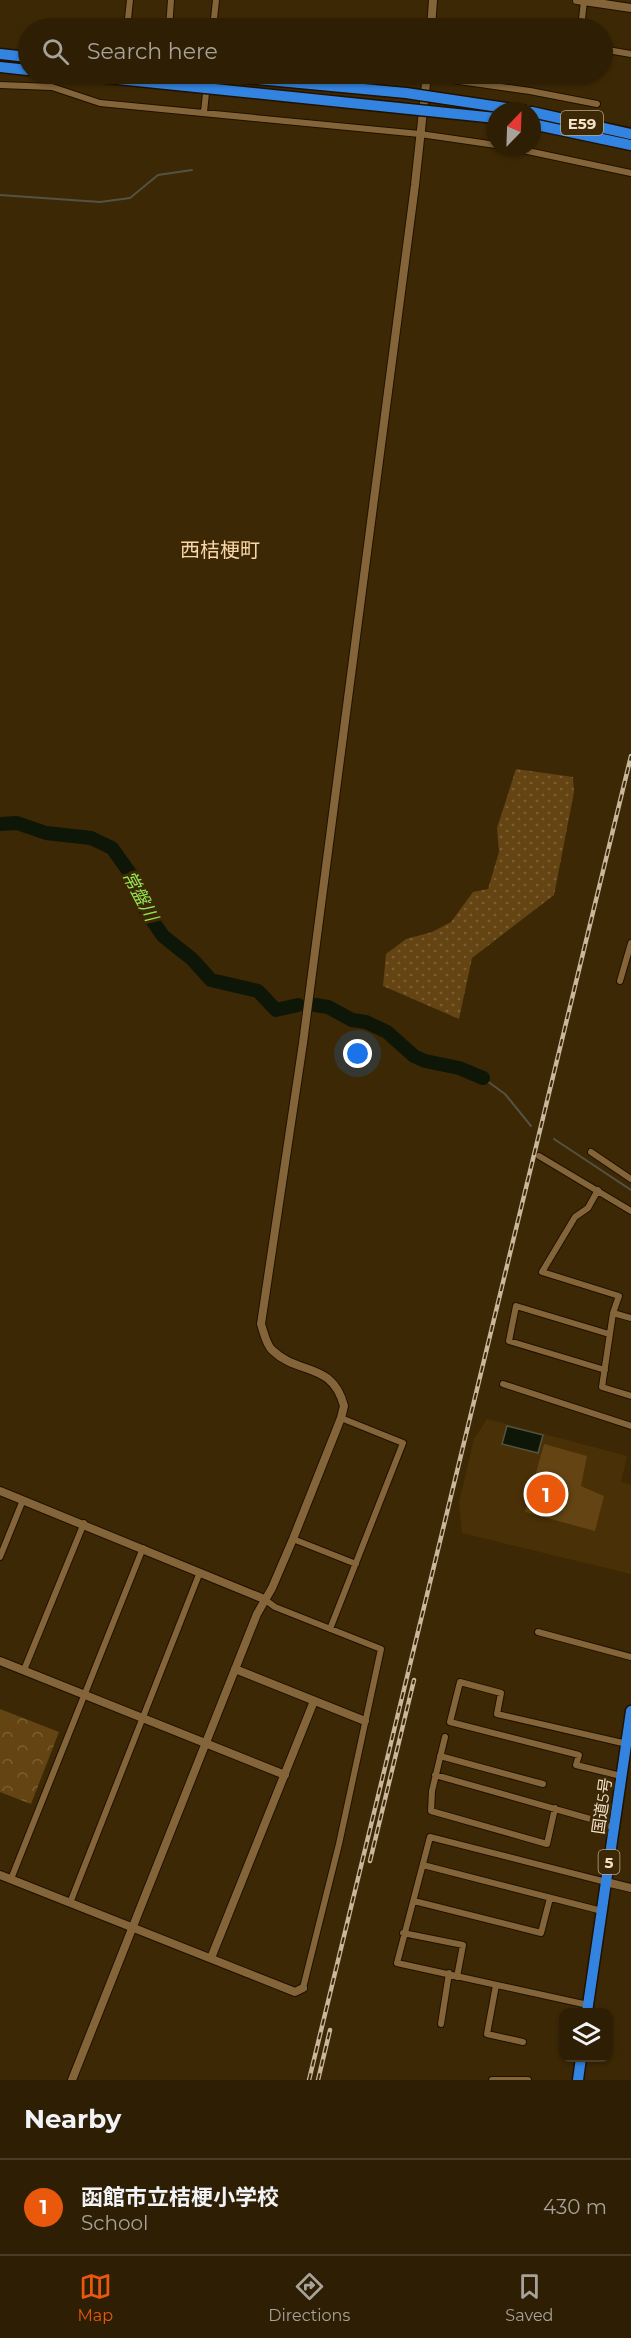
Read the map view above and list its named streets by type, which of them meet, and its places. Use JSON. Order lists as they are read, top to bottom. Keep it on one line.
{"streets":{"highway":["E59","国道5号","5"]},"districts":["西桔梗町"],"water":["常盤川"],"north":"top right","page":{"search":"Search here","pins":"1","heading":"Nearby","list":[{"mark":"1","name":"函館市立桔梗小学校","note":"School","value":"430 m"}],"nav":["Map","Directions","Saved"]}}
